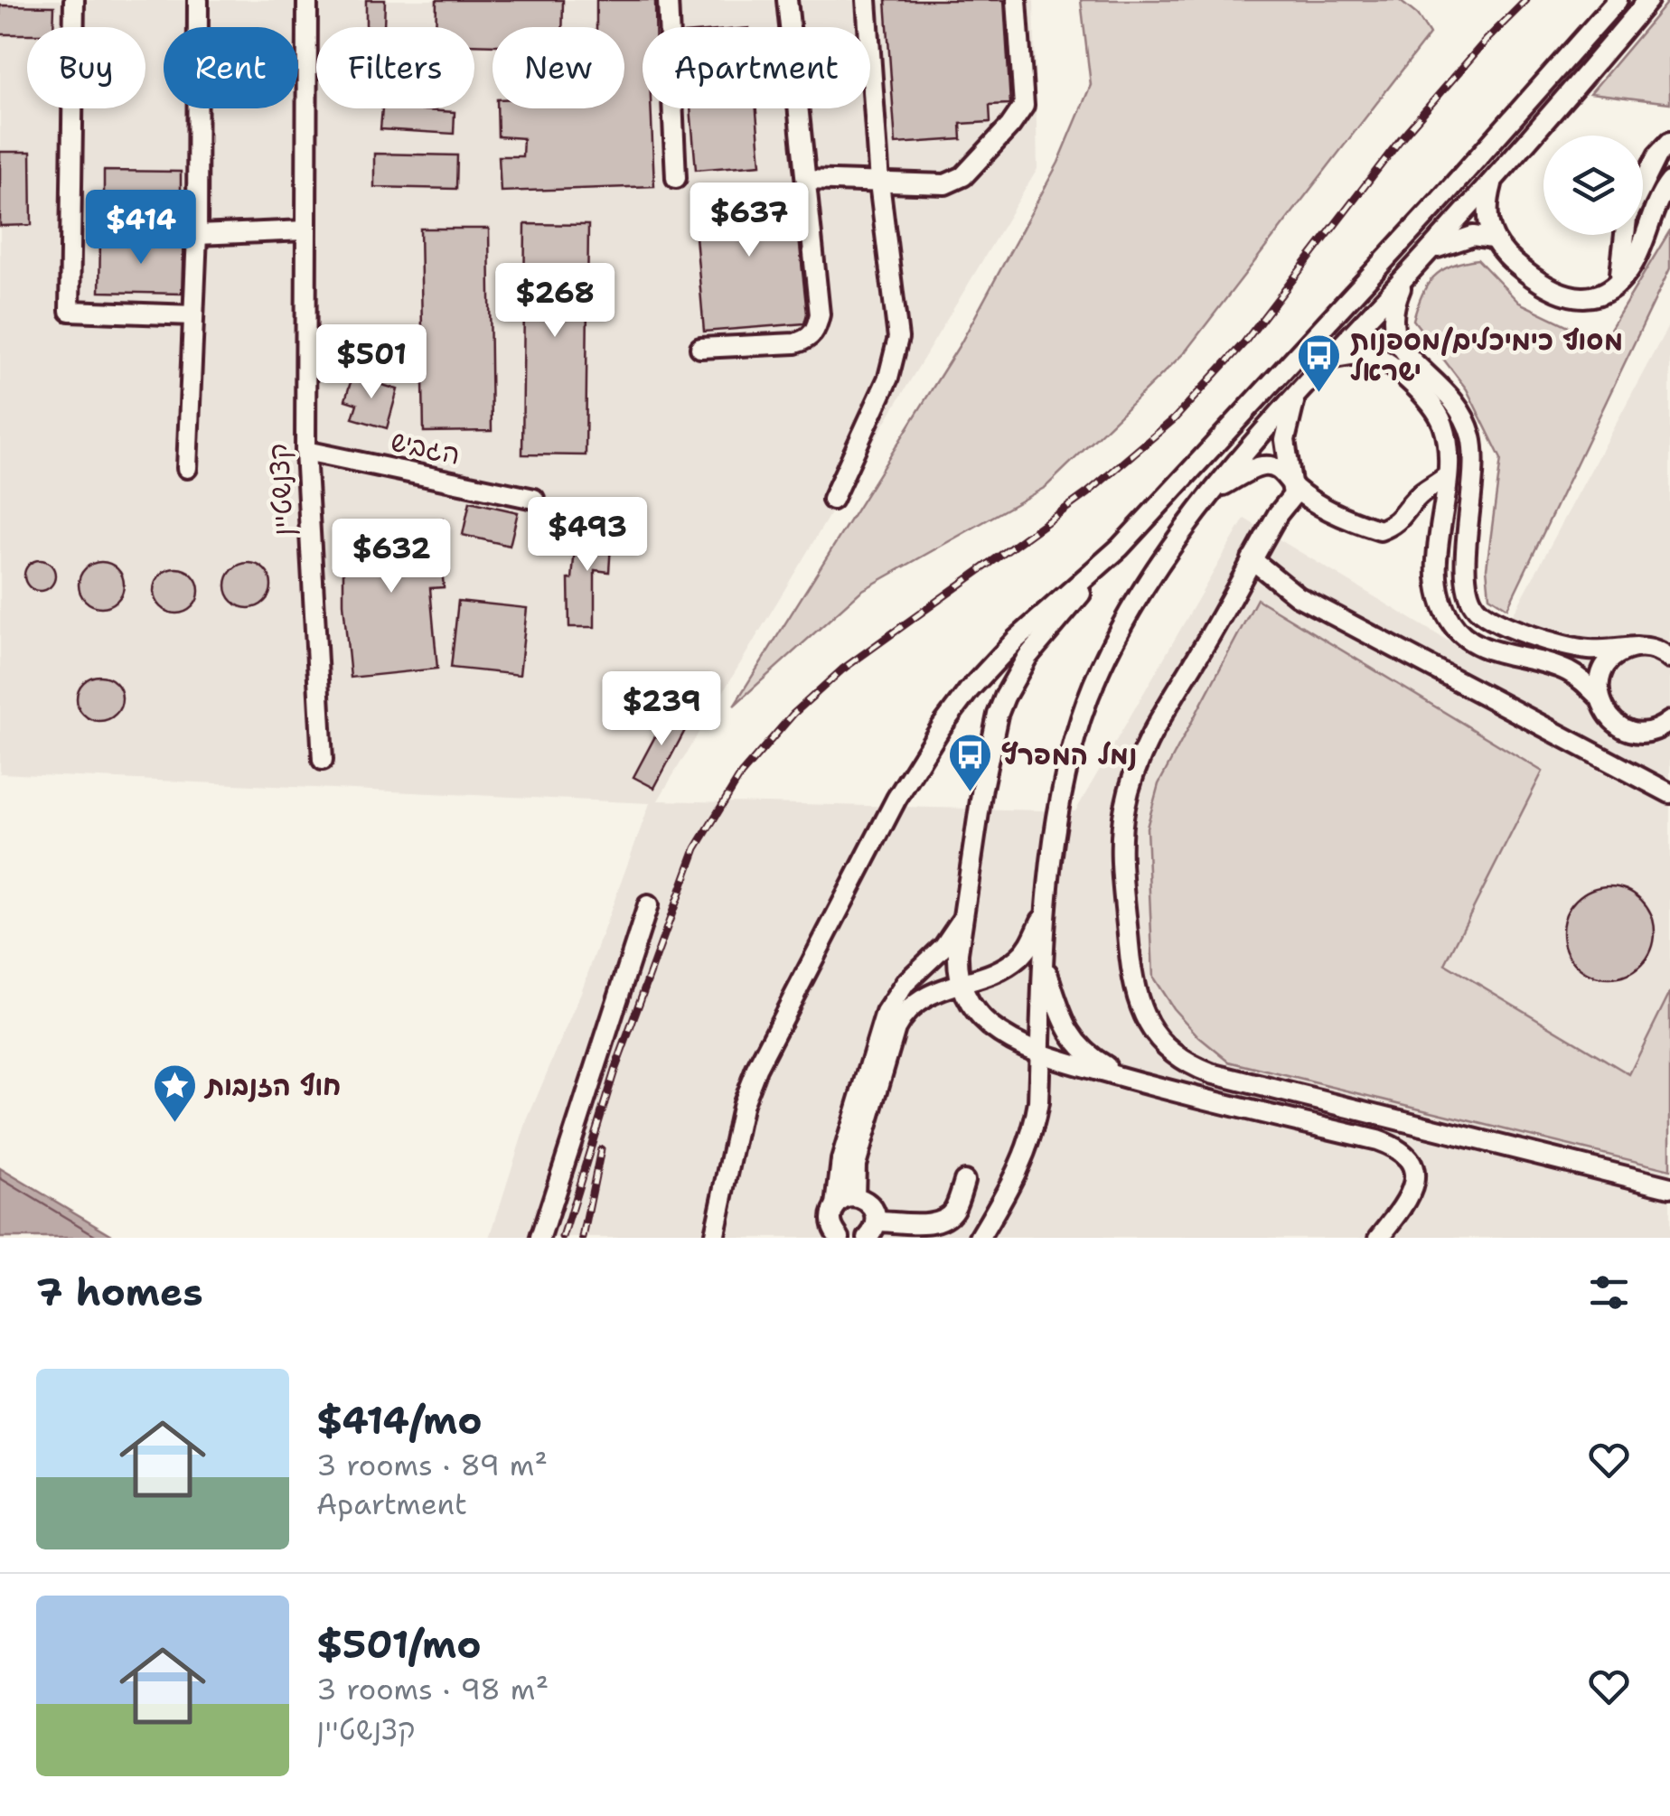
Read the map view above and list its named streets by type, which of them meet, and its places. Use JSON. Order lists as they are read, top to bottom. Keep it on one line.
{"streets":{"street":["הגביש","קצנשטיין"]},"crossings":[["הגביש","קצנשטיין"]],"places":{"bus stop":["מסוף כימיכלים/מספנות ישראל","נמל המפרץ"],"place":["חוף הזנבות"]},"page":{"chip":["Buy","Rent","Filters","New","Apartment"],"price":["$637","$414","$268","$501","$493","$632","$239"],"heading":"7 homes","list":[{"name":"$414/mo","note":"3 rooms · 89 m² · Apartment"},{"name":"$501/mo","note":"3 rooms · 98 m² · קצנשטיין"}]}}
